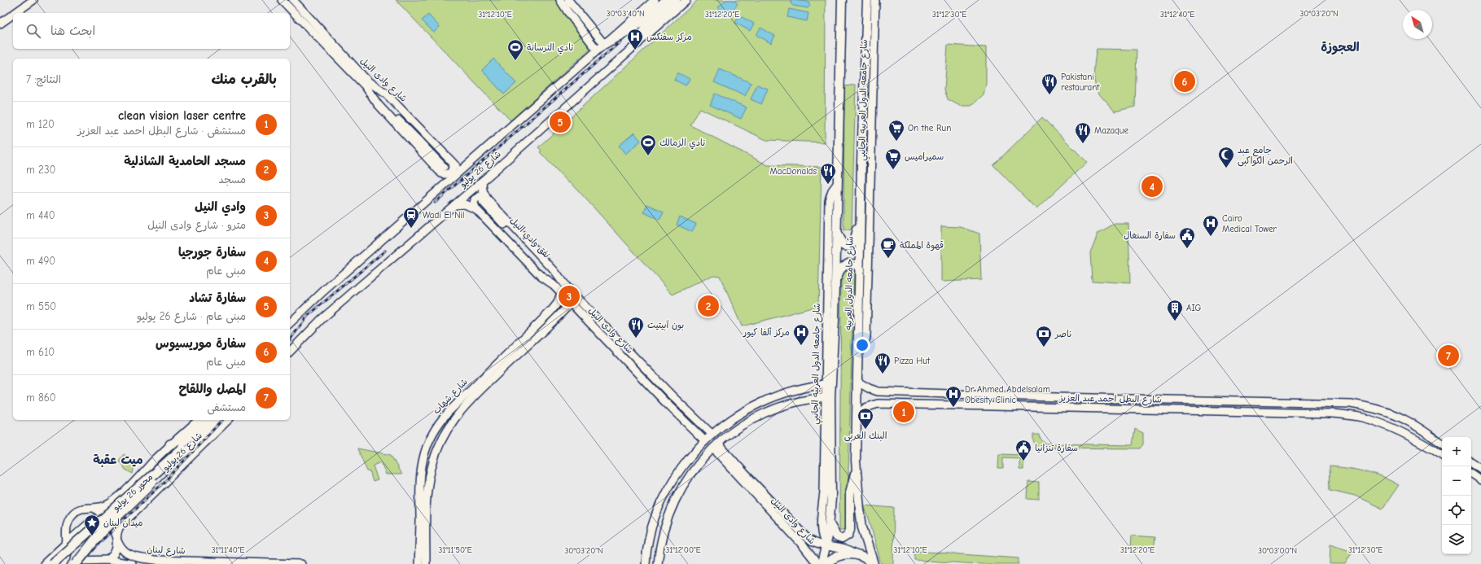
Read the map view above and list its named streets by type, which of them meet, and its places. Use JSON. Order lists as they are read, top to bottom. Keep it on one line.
{"streets":{"highway":["محور 26 يوليو"],"main road":["شارع جامعه الدول العربيه"],"street":["شارع وادى النيل","شارع جامعه الدول العربيه الجانبي","شارع 26 يوليو","شارع شهاب","شارع البطل احمد عبد العزيز","شارع لبنان"]},"crossings":[["شارع وادى النيل","شارع جامعه الدول العربيه الجانبي"],["شارع وادى النيل","شارع 26 يوليو"],["شارع وادى النيل","شارع جامعه الدول العربيه"],["شارع وادى النيل","شارع شهاب"],["شارع جامعه الدول العربيه الجانبي","شارع جامعه الدول العربيه"],["شارع 26 يوليو","شارع لبنان"],["شارع جامعه الدول العربيه","شارع البطل احمد عبد العزيز"]],"districts":["العجوزة","ميت عقبة"],"places":{"hospital":["مركز سفنكس","Cairo Medical Tower","مركز ألفا كيور","Dr Ahmed Abdelsalam Obesity Clinic"],"sports":["نادي الترسانة","نادي الزمالك"],"restaurant":["Pakistani restaurant","Mazaque","MacDonalds","بون آبيتيت","Pizza Hut"],"supermarket":["On the Run","سميراميس"],"mosque":["جامع عبد الرحمن الكواكبى"],"station":["Wadi El Nil"],"public building":["سفارة السنغال","سفارة تنزانيا"],"cafe":["قهوة المملكة"],"building":["AIG"],"bank":["ناصر","البنك العربى"],"place":["ميدان لبنان"]},"north":"top left","page":{"search":"ابحث هنا","heading":["بالقرب منك","النتائج: 7"],"pins":["6","5","4","3","2","7","1"],"list":[{"mark":"1","name":"clean vision laser centre","note":"مستشفى · شارع البطل احمد عبد العزيز","value":"120 m"},{"mark":"2","name":"مسجد الحامدية الشاذلية","note":"مسجد","value":"230 m"},{"mark":"3","name":"وادي النيل","note":"مترو · شارع وادى النيل","value":"440 m"},{"mark":"4","name":"سفارة جورجيا","note":"مبنى عام","value":"490 m"},{"mark":"5","name":"سفارة تشاد","note":"مبنى عام · شارع 26 يوليو","value":"550 m"},{"mark":"6","name":"سفارة موريسيوس","note":"مبنى عام","value":"610 m"},{"mark":"7","name":"المصل واللقاح","note":"مستشفى","value":"860 m"}],"map_buttons":["+","−"]},"coordinates":["30°03'40\"N","30°03'20\"N","31°12'10\"E","31°12'20\"E","31°12'30\"E","31°12'40\"E","31°11'40\"E","31°11'50\"E","31°12'00\"E","30°03'00\"N"]}
